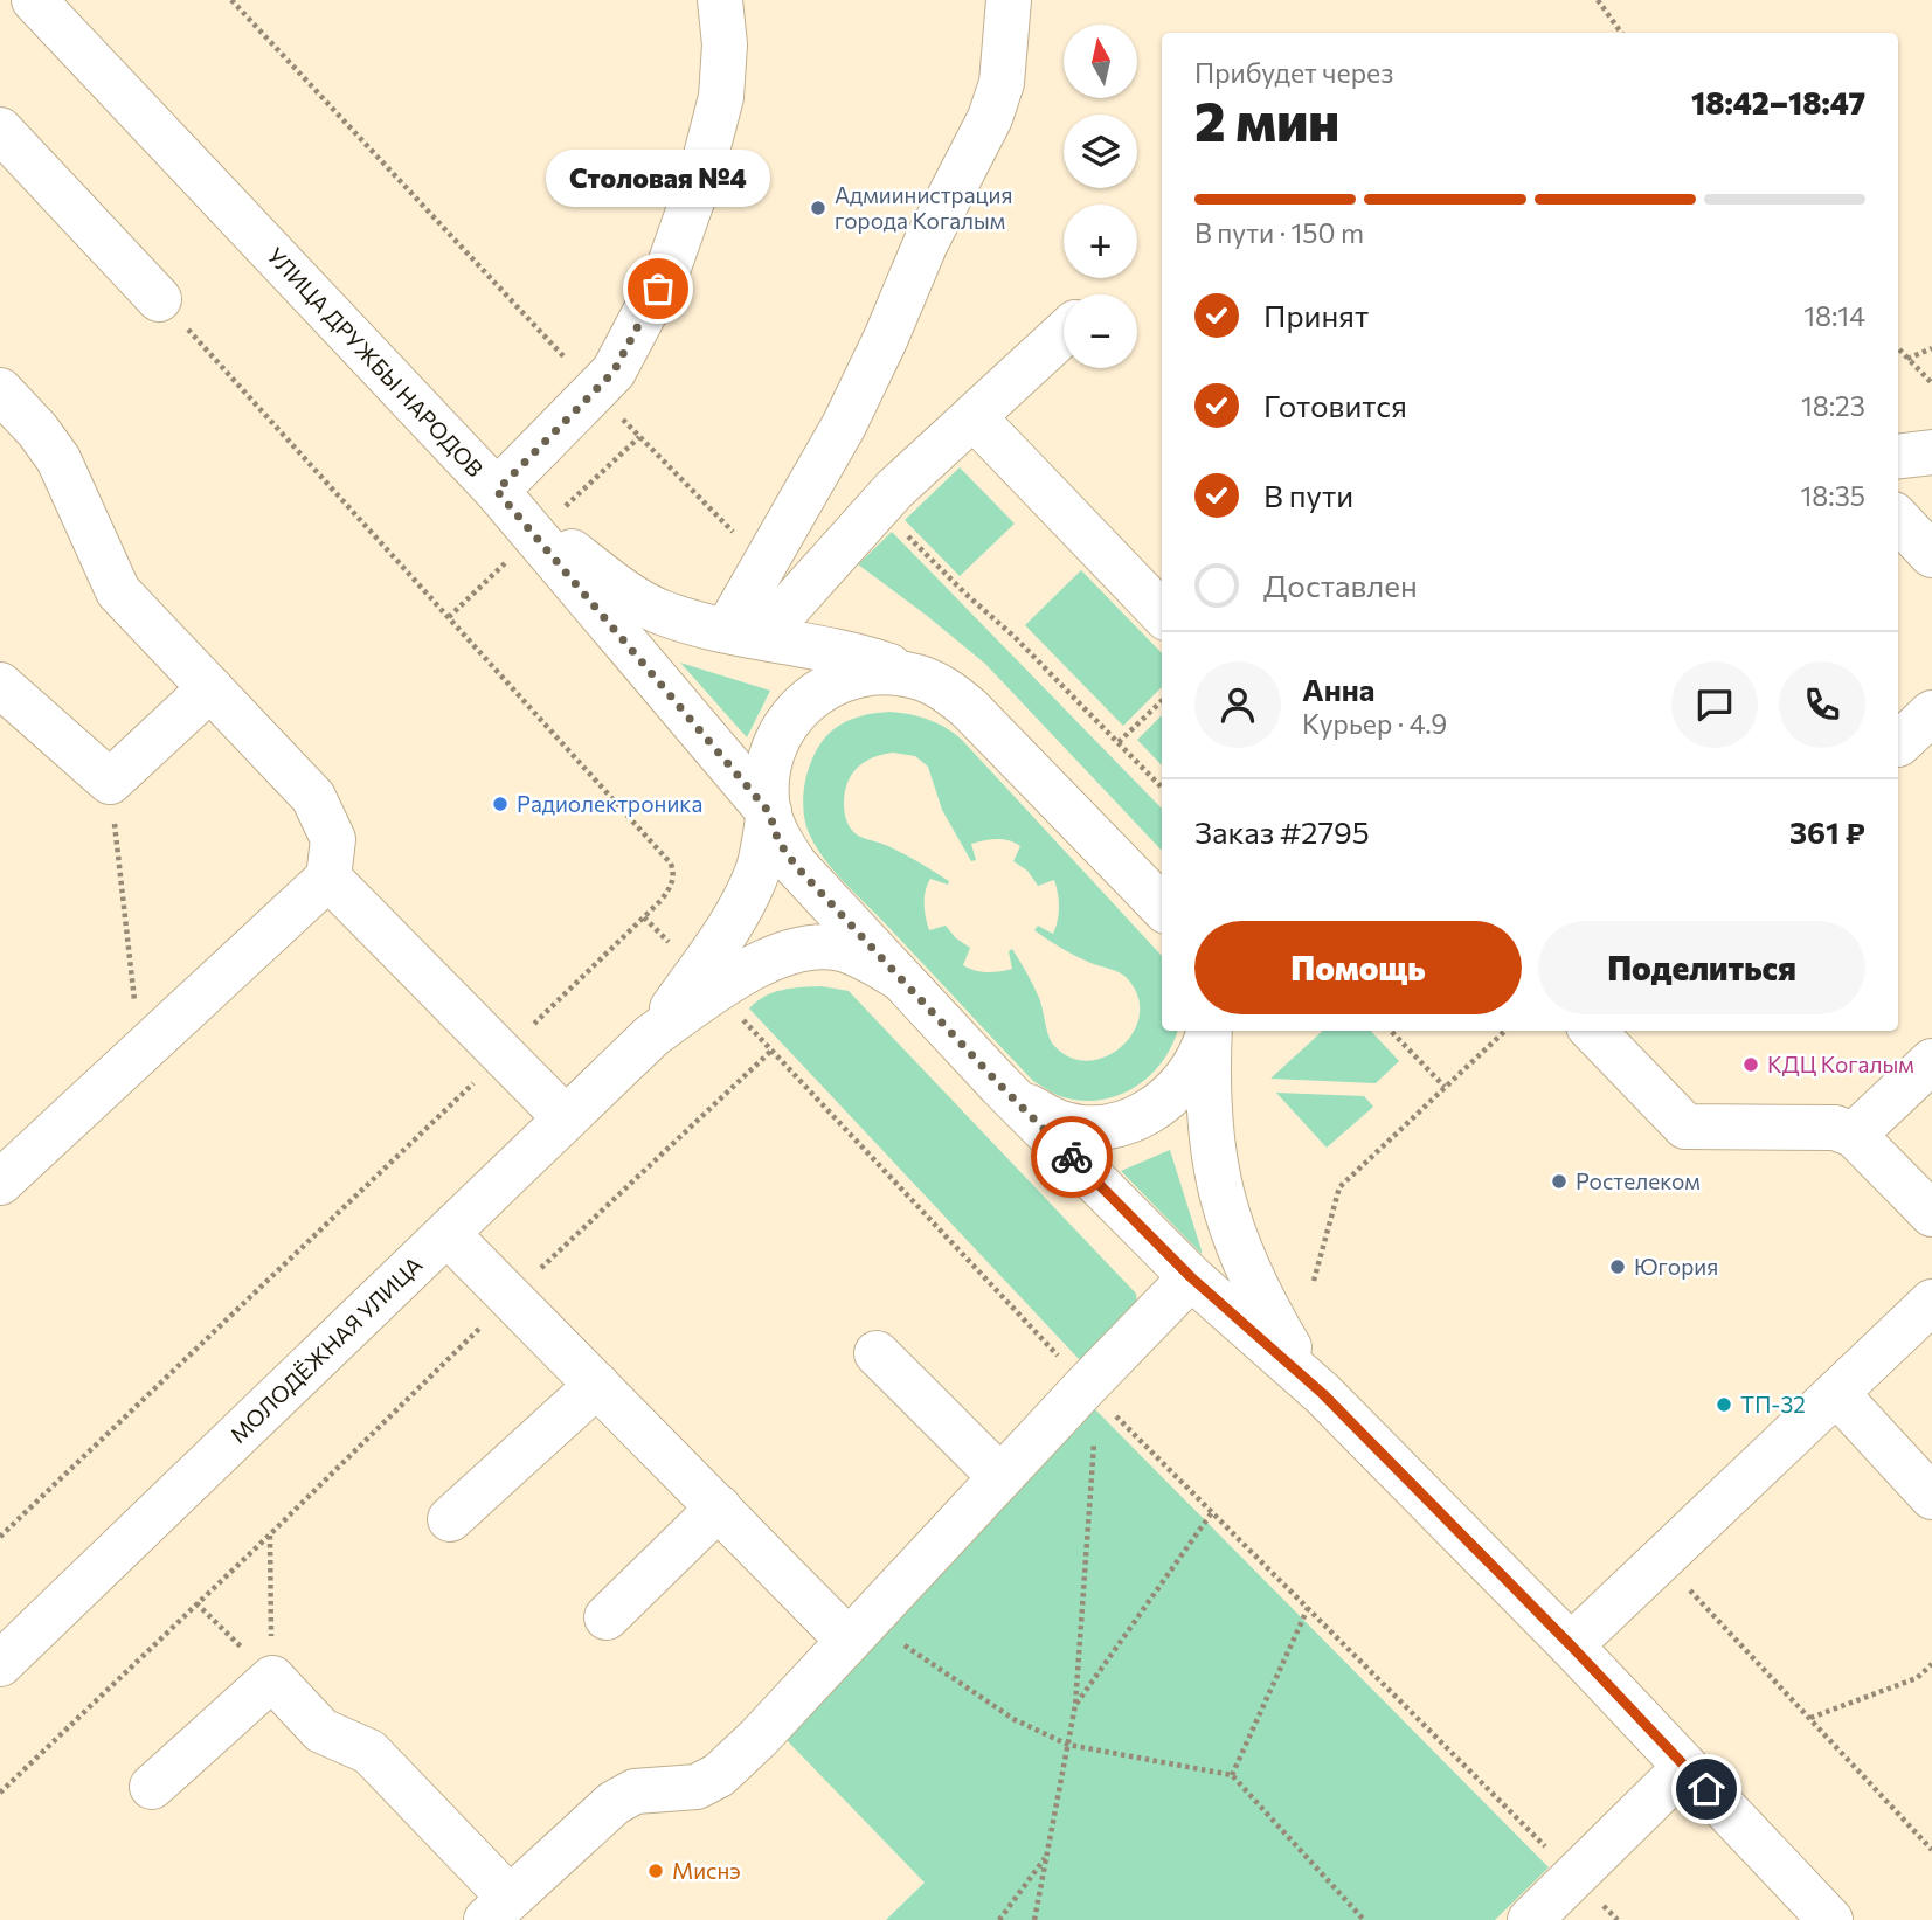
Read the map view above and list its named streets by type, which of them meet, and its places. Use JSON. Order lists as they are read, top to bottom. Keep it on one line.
{"streets":{"main road":["УЛИЦА ДРУЖБЫ НАРОДОВ","МОЛОДЁЖНАЯ УЛИЦА"]},"places":["Адмиинистрация города Когалым","Столовая №4","Радиолектроника","КДЦ Когалым","Ростелеком","Югория","ТП-32","Миснэ"],"north":"top","page":{"map_buttons":["+","−"],"heading":["2 мин","Прибудет через","18:42–18:47"],"panel":["Анна","Курьер · 4.9","Заказ #2795","361 ₽"],"bubble":"Столовая №4","bar":"В пути · 150 m","list":[["Принят","18:14"],["Готовится","18:23"],["В пути","18:35"],"Доставлен"],"buttons":["Помощь","Поделиться"]}}
